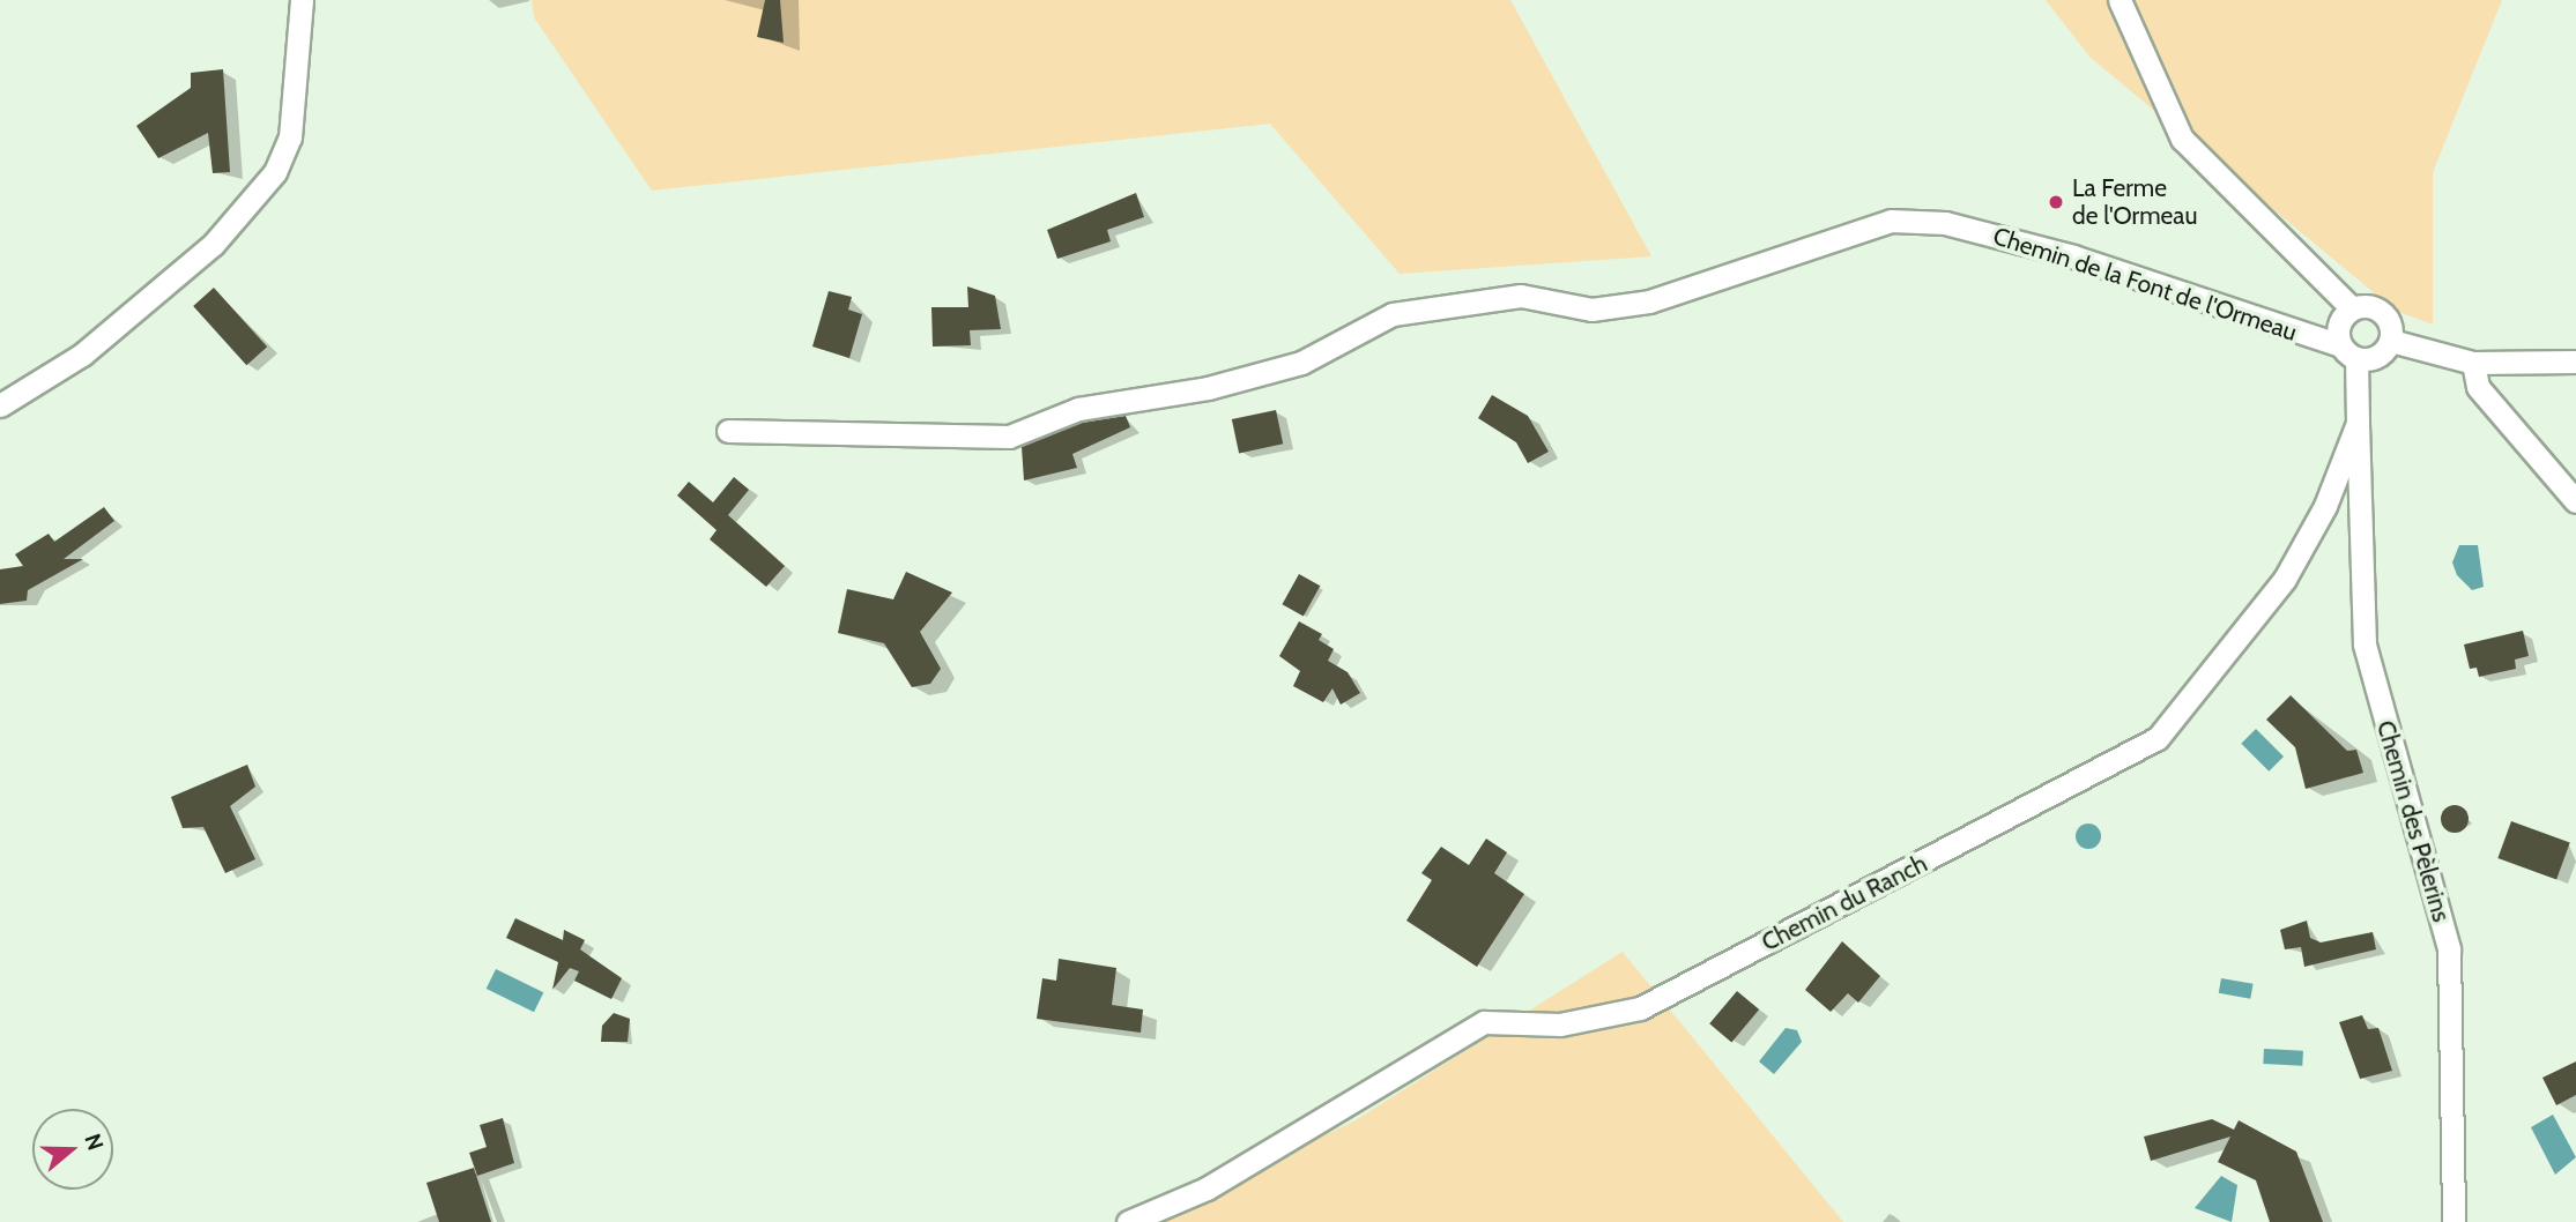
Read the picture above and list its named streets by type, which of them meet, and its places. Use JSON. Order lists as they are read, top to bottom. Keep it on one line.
{"streets":{"street":["Chemin de la Font de l'Ormeau","Chemin des Pèlerins","Chemin du Ranch"]},"crossings":[["Chemin de la Font de l'Ormeau","Chemin du Ranch"],["Chemin des Pèlerins","Chemin du Ranch"]],"places":["La Ferme de l'Ormeau"],"north":"right"}
